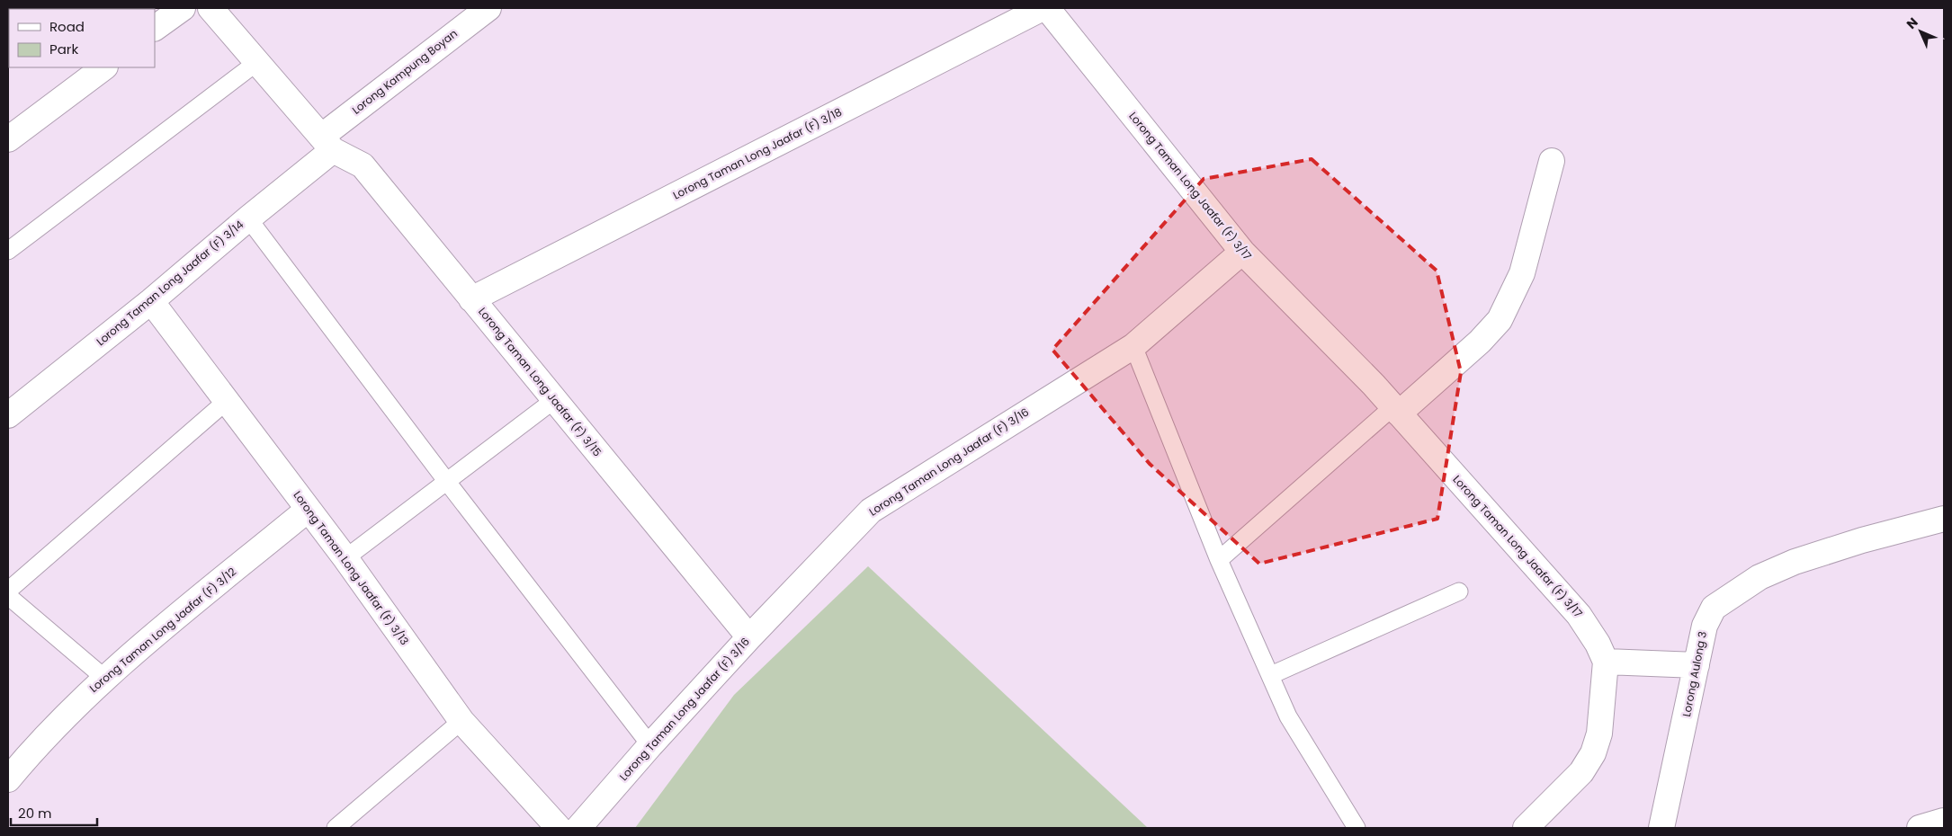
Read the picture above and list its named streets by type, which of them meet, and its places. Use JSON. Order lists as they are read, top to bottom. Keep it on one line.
{"streets":{"street":["Lorong Kampung Boyan","Lorong Taman Long Jaafar (F) 3/18","Lorong Taman Long Jaafar (F) 3/17","Lorong Taman Long Jaafar (F) 3/14","Lorong Taman Long Jaafar (F) 3/15","Lorong Taman Long Jaafar (F) 3/16","Lorong Taman Long Jaafar (F) 3/13","Lorong Taman Long Jaafar (F) 3/12","Lorong Aulong 3"]},"crossings":[["Lorong Kampung Boyan","Lorong Taman Long Jaafar (F) 3/14"],["Lorong Kampung Boyan","Lorong Taman Long Jaafar (F) 3/15"],["Lorong Taman Long Jaafar (F) 3/18","Lorong Taman Long Jaafar (F) 3/15"],["Lorong Taman Long Jaafar (F) 3/17","Lorong Taman Long Jaafar (F) 3/16"],["Lorong Taman Long Jaafar (F) 3/14","Lorong Taman Long Jaafar (F) 3/15"],["Lorong Taman Long Jaafar (F) 3/14","Lorong Taman Long Jaafar (F) 3/13"],["Lorong Taman Long Jaafar (F) 3/15","Lorong Taman Long Jaafar (F) 3/16"],["Lorong Taman Long Jaafar (F) 3/13","Lorong Taman Long Jaafar (F) 3/12"]],"legend":["Road","Park"],"scale_bar":"20 m","north":"top left"}
